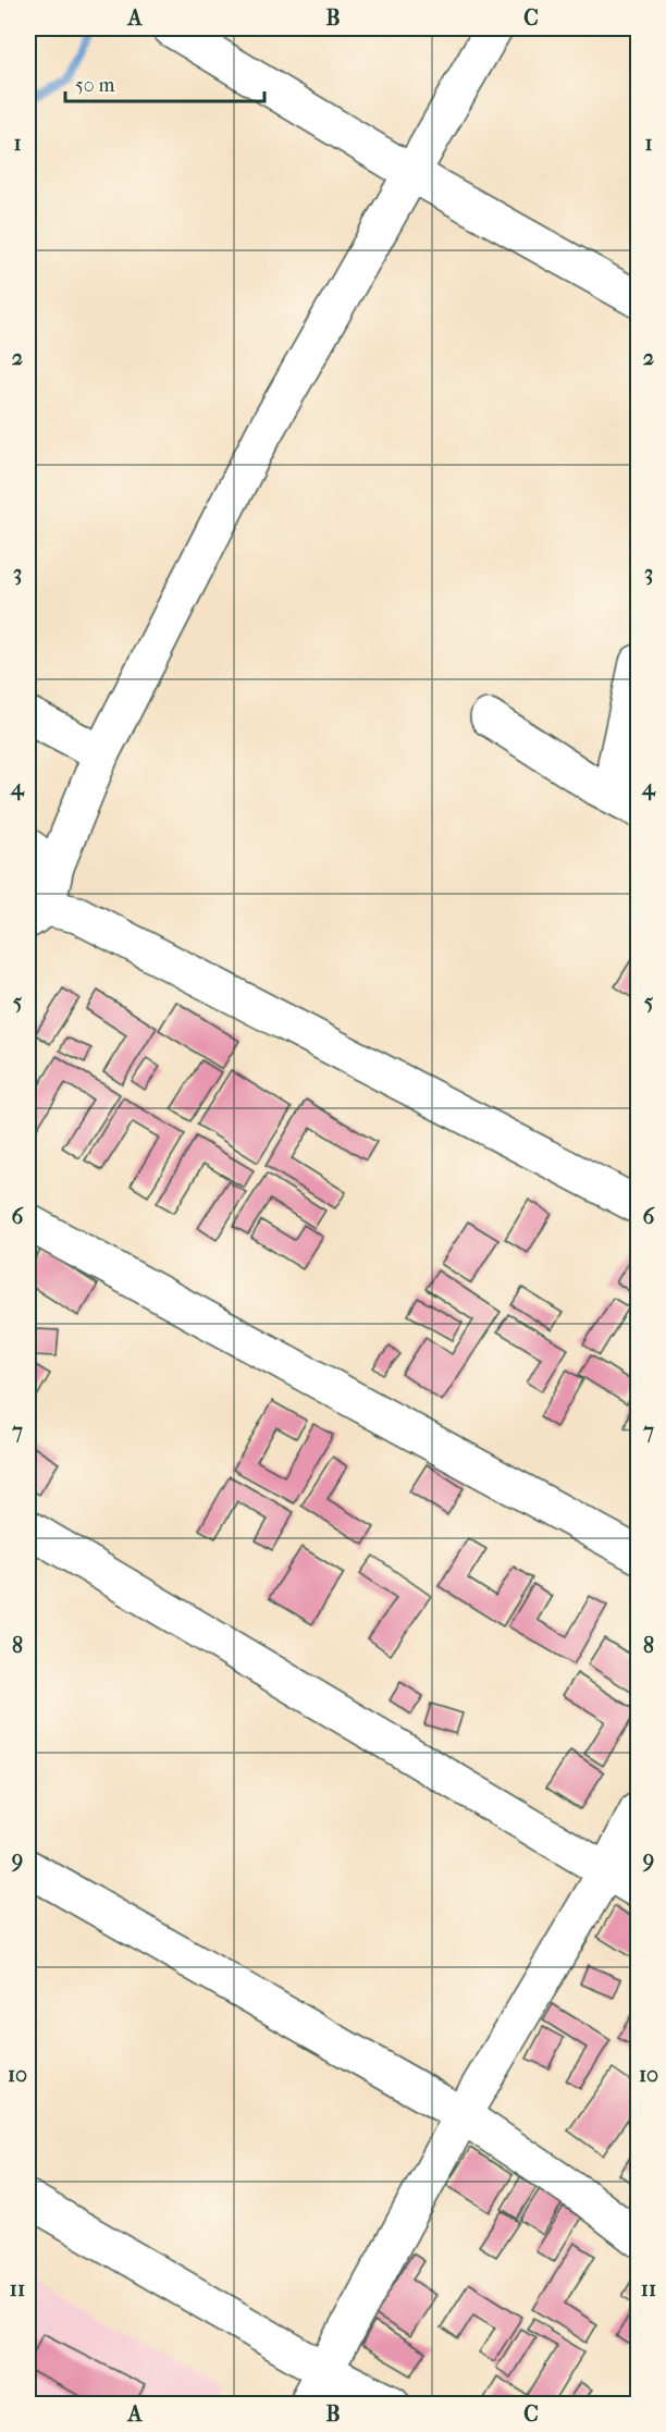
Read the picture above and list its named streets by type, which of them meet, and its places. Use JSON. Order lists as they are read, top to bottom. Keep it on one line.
{"scale_bar":"50 m","grid":{"columns":["A","B","C"],"rows":["1","2","3","4","5","6","7","8","9","10","11"]}}
